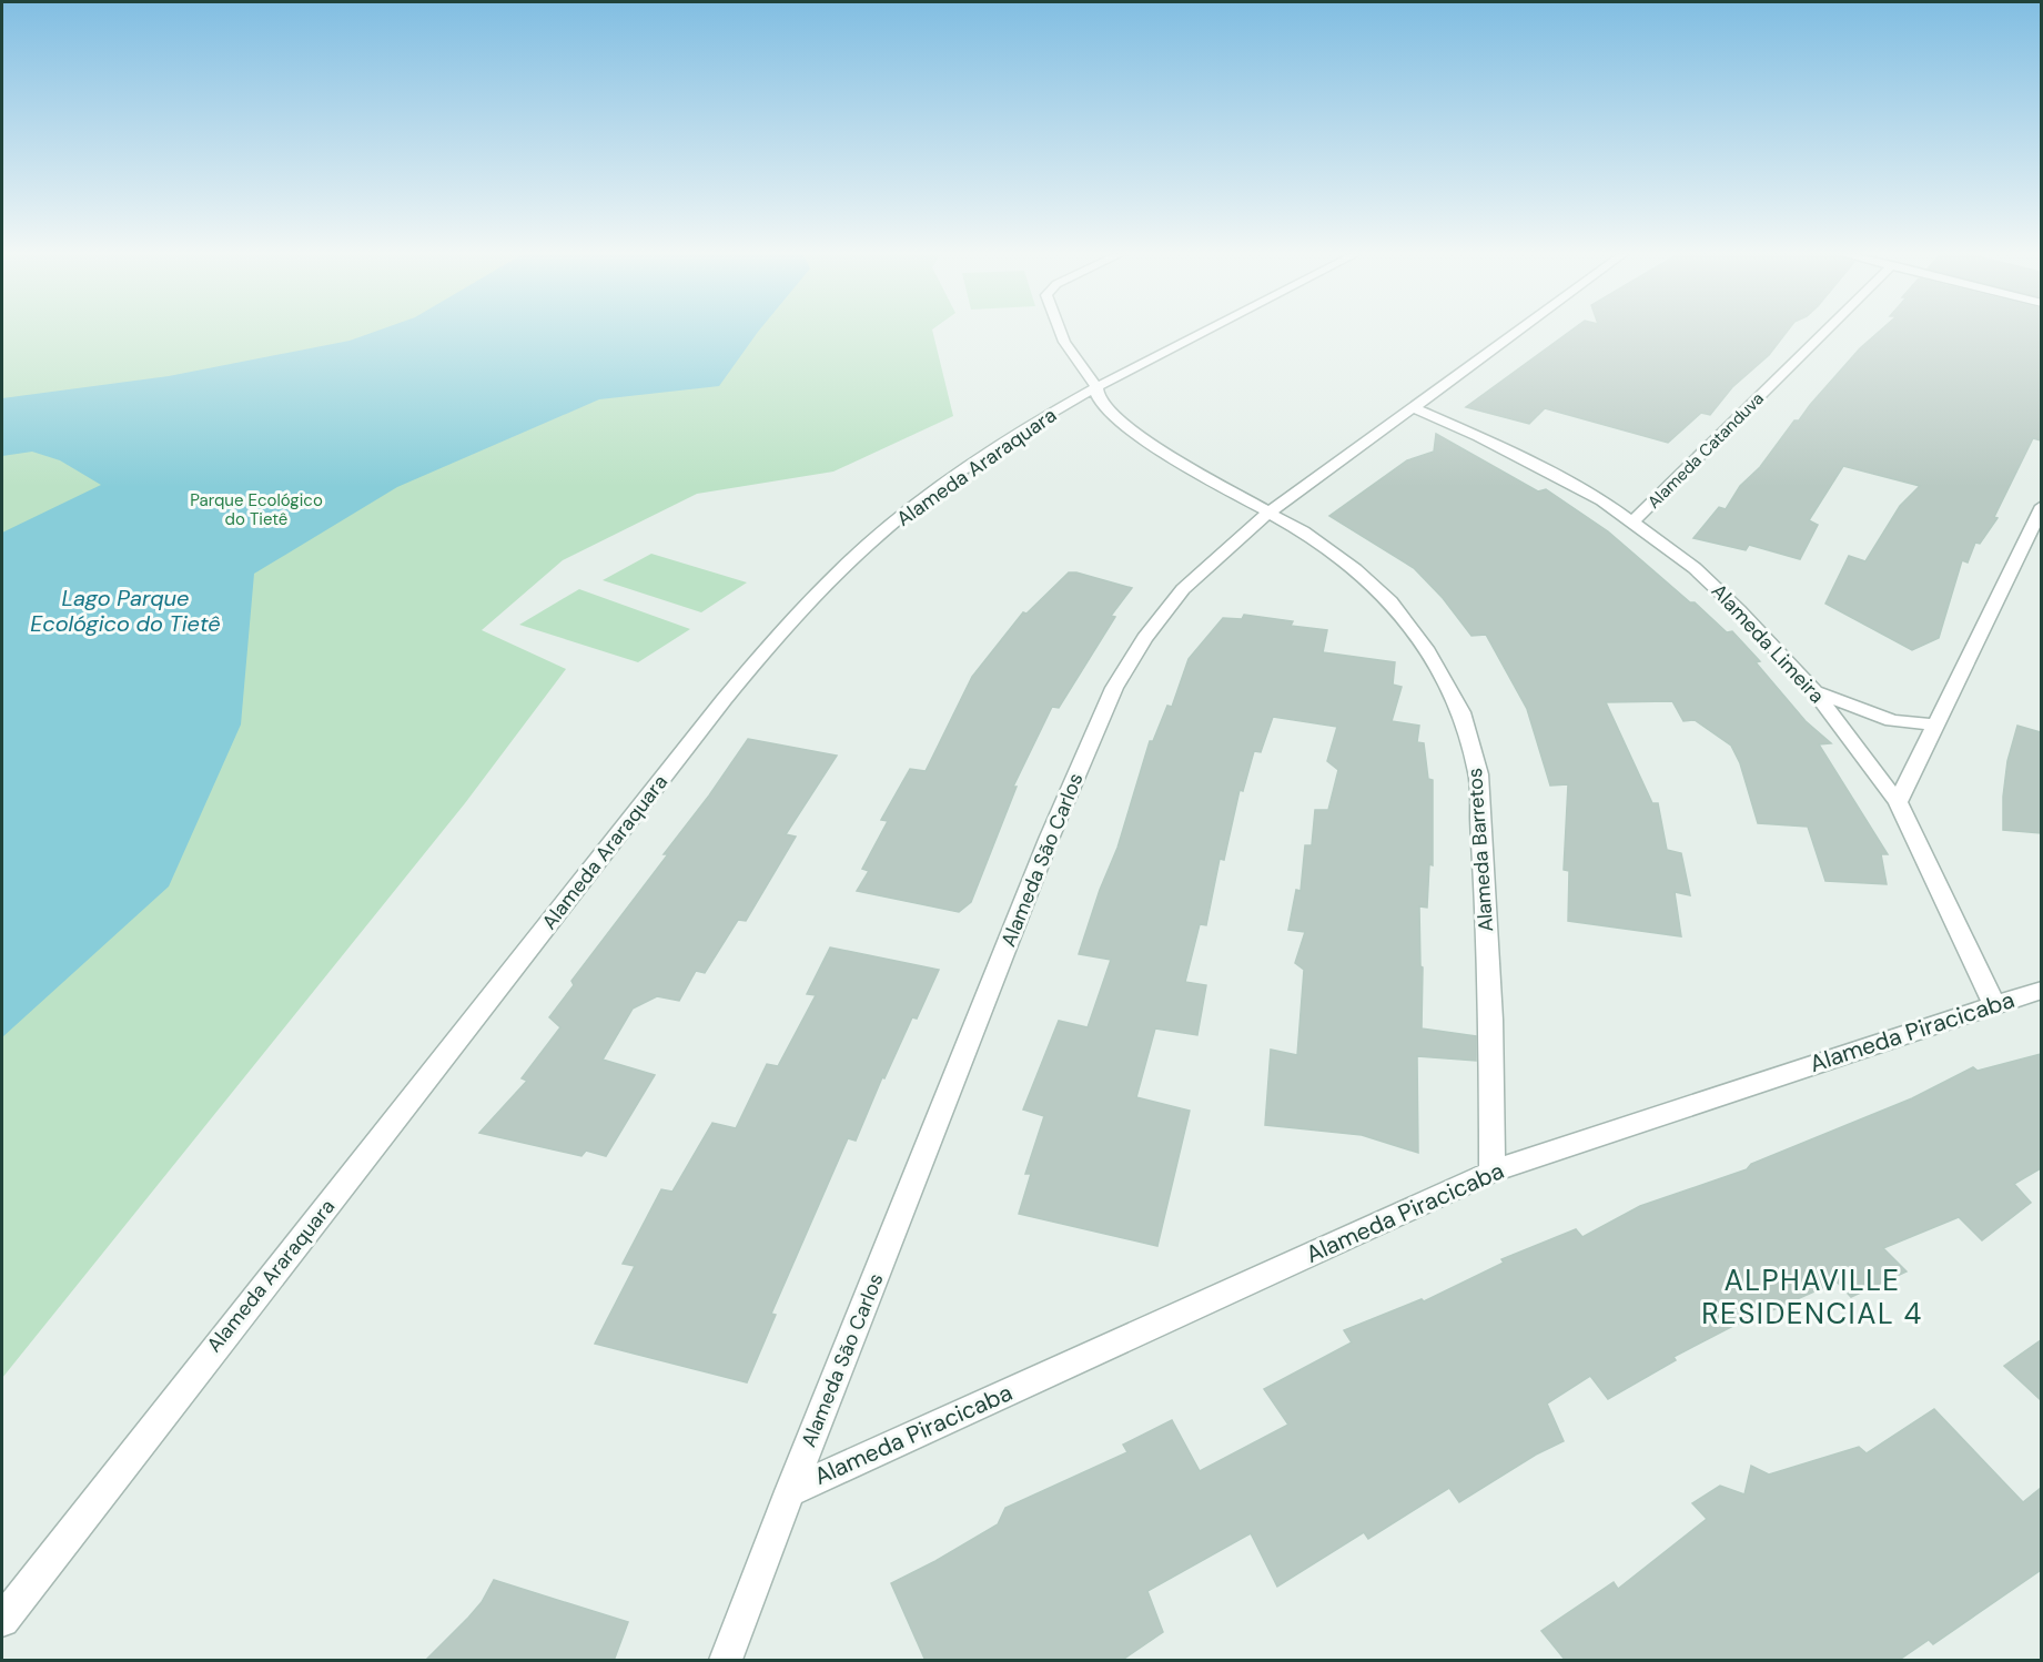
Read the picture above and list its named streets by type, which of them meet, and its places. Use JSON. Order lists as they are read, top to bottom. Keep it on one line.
{"streets":{"street":["Alameda Catanduva","Alameda Araraquara","Alameda Limeira","Alameda Barretos","Alameda São Carlos","Alameda Piracicaba"]},"crossings":[["Alameda Catanduva","Alameda Limeira"],["Alameda Araraquara","Alameda Barretos"],["Alameda Limeira","Alameda São Carlos"],["Alameda Limeira","Alameda Piracicaba"],["Alameda Barretos","Alameda São Carlos"],["Alameda Barretos","Alameda Piracicaba"],["Alameda São Carlos","Alameda Piracicaba"]],"districts":["ALPHAVILLE RESIDENCIAL 4"],"water":["Lago Parque Ecológico do Tietê"],"parks":["Parque Ecológico do Tietê"]}
